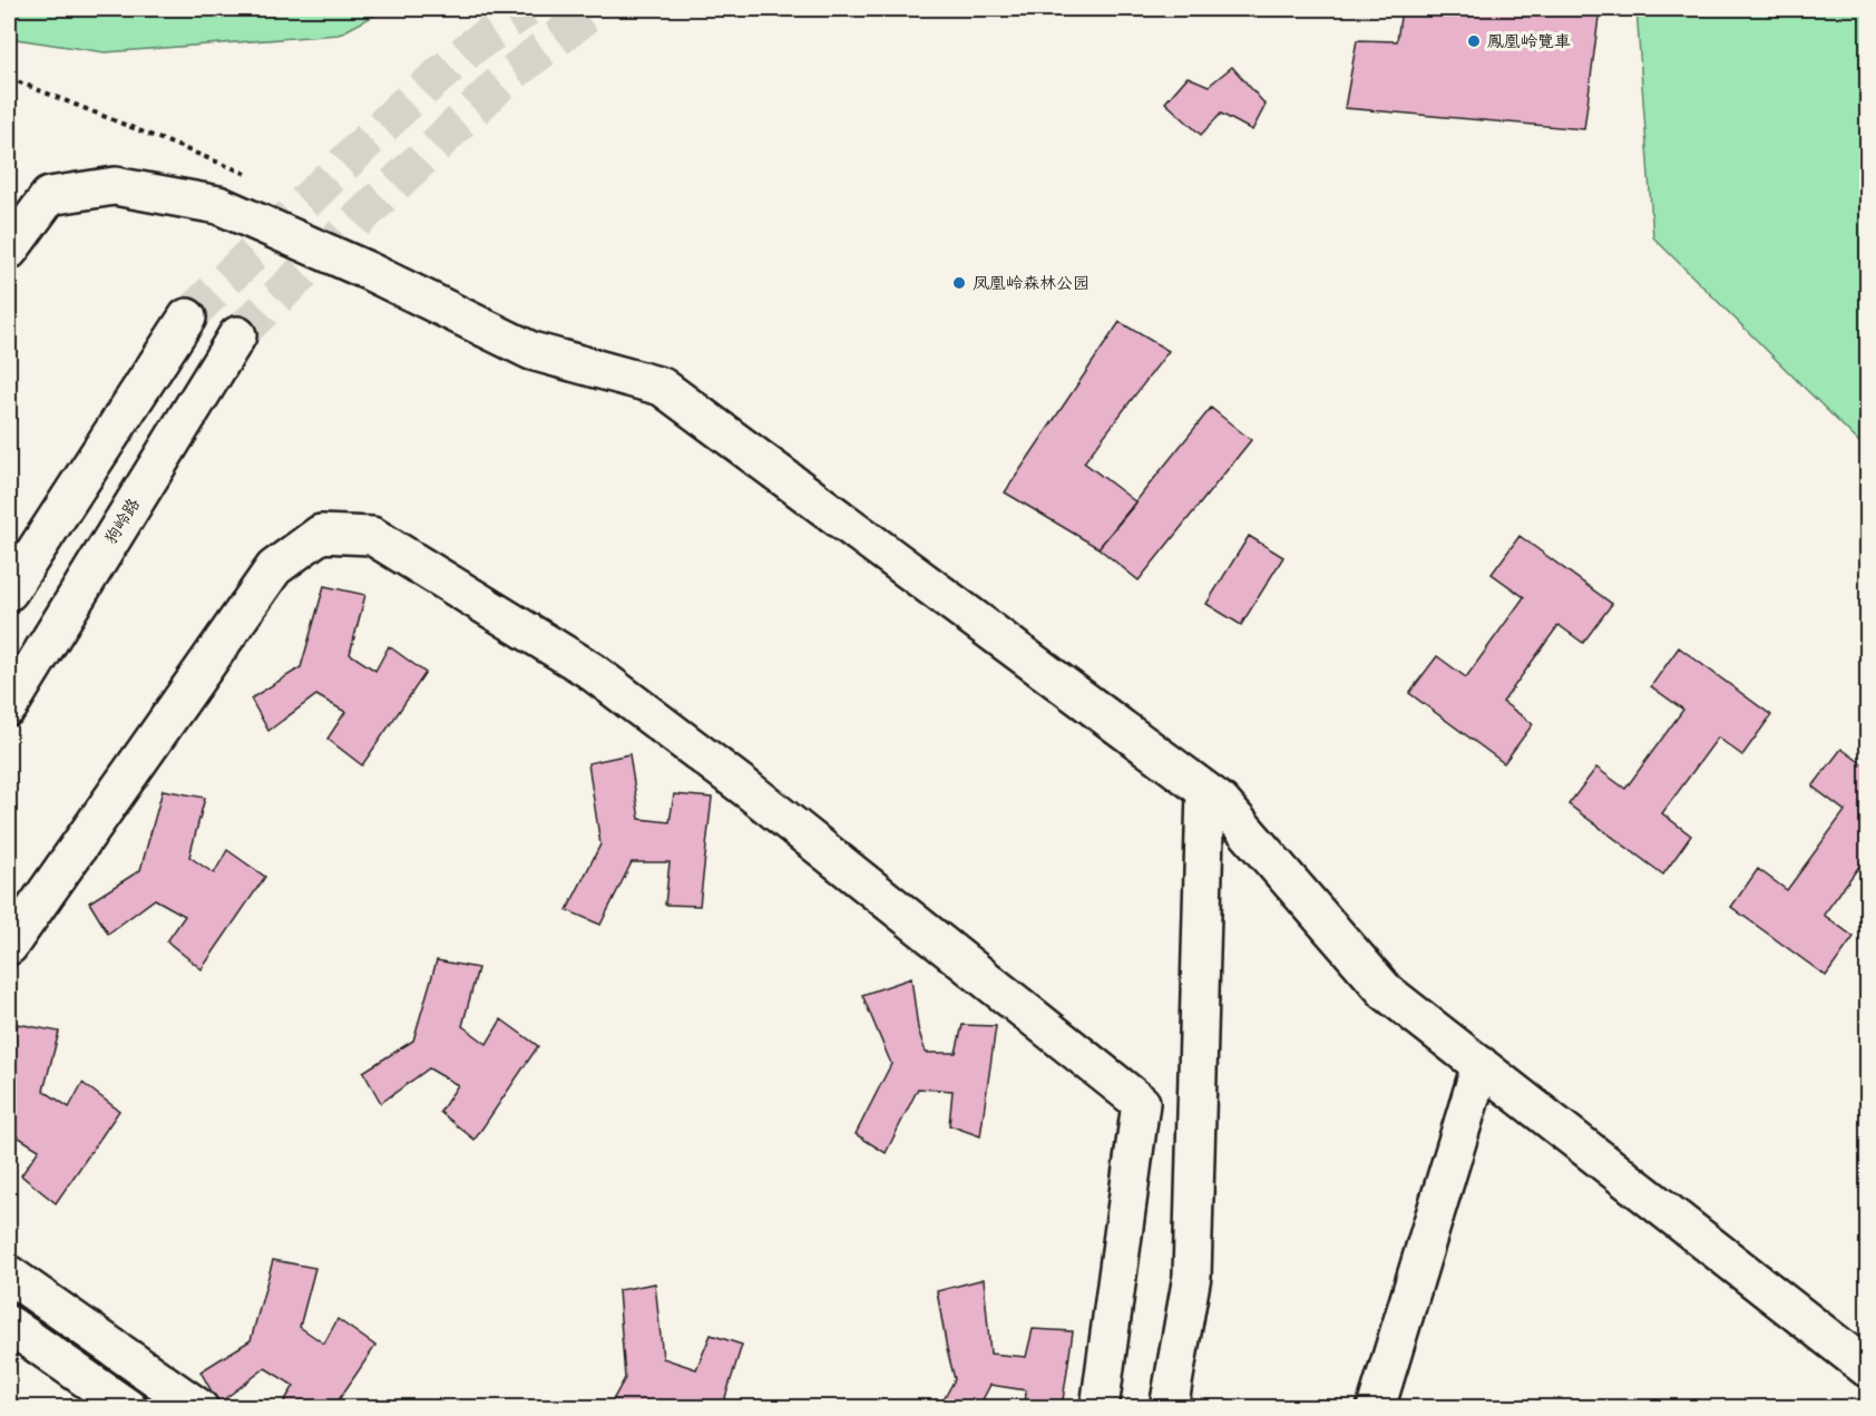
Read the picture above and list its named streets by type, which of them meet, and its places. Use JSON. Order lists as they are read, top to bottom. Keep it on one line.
{"streets":{"street":["狗岭路"]},"places":["鳳凰岭覽車","凤凰岭森林公园"]}
